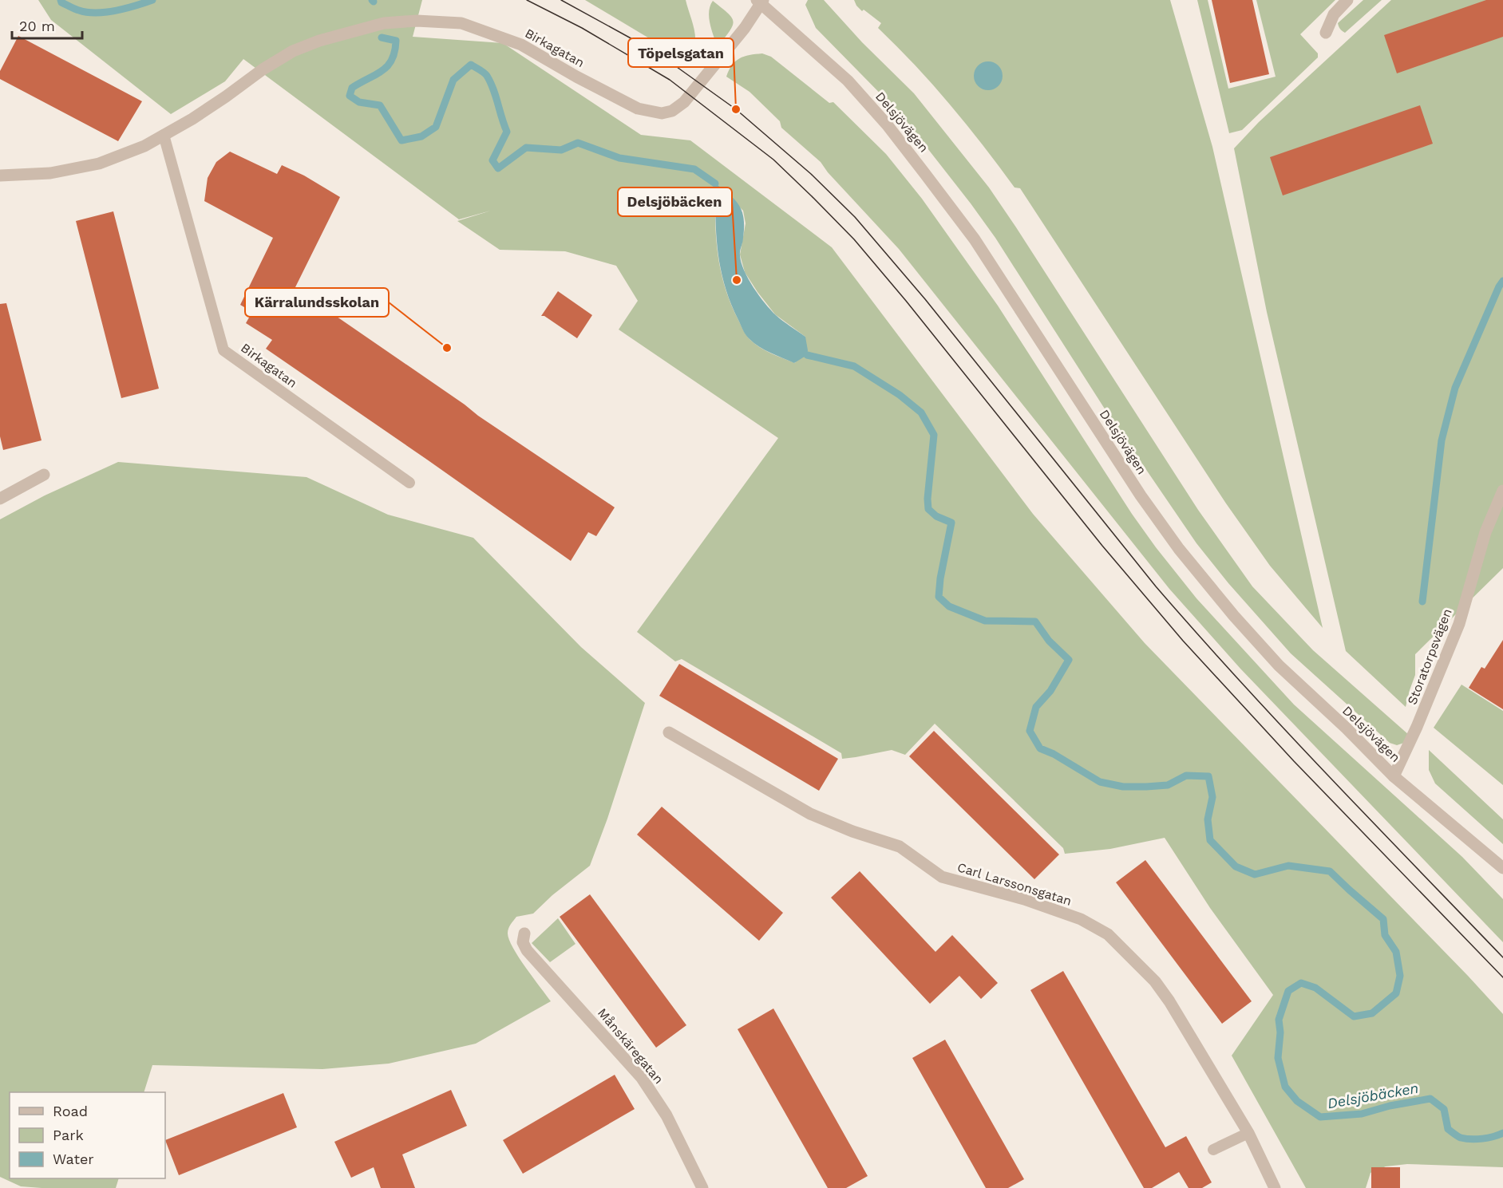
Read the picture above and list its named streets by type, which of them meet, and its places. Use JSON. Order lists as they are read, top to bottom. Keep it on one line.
{"streets":{"street":["Birkagatan","Delsjövägen","Storatorpsvägen","Carl Larssonsgatan","Månskäregatan"]},"crossings":[["Birkagatan","Delsjövägen"],["Delsjövägen","Storatorpsvägen"]],"water":["Delsjöbäcken"],"places":["Töpelsgatan","Delsjöbäcken","Kärralundsskolan"],"legend":["Road","Park","Water"],"scale_bar":"20 m"}
